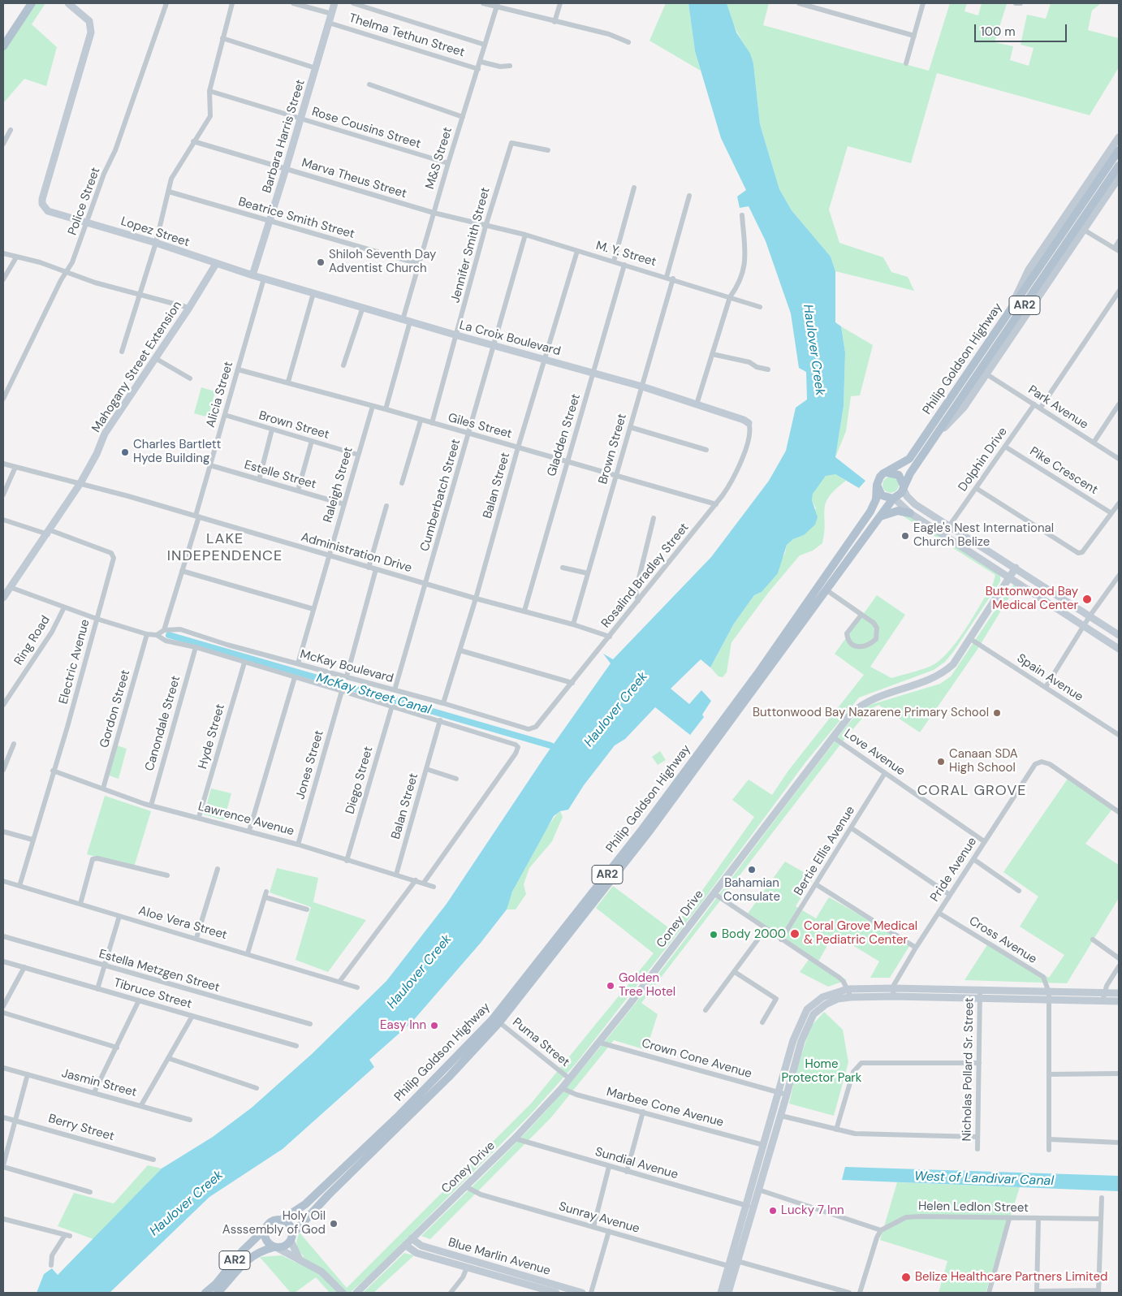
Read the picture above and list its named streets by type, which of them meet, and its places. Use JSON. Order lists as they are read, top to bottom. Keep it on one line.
{"streets":{"main road":["AR2","Philip Goldson Highway"],"street":["Thelma Tethun Street","Rose Cousins Street","Barbara Harris Street","M&S Street","Marva Theus Street","Police Street","Beatrice Smith Street","Lopez Street","Jennifer Smith Street","M. Y. Street","La Croix Boulevard","Mahogany Street Extension","Alicia Street","Park Avenue","Brown Street","Giles Street","Gladden Street","Dolphin Drive","Pike Crescent","Estelle Street","Raleigh Street","Balan Street","Cumberbatch Street","Administration Drive","Rosalind Bradley Street","Ring Road","Electric Avenue","McKay Boulevard","Spain Avenue","Gordon Street","Canondale Street","Hyde Street","Love Avenue","Jones Street","Diego Street","Lawrence Avenue","Bertie Ellis Avenue","Pride Avenue","Coney Drive","Aloe Vera Street","Cross Avenue","Estella Metzgen Street","Tibruce Street","Puma Street","Crown Cone Avenue","Nicholas Pollard Sr. Street","Jasmin Street","Marbee Cone Avenue","Berry Street","Sundial Avenue","Helen Ledlon Street","Sunray Avenue","Blue Marlin Avenue"]},"crossings":[["Thelma Tethun Street","Barbara Harris Street"],["Thelma Tethun Street","M&S Street"],["Rose Cousins Street","Barbara Harris Street"],["Rose Cousins Street","M&S Street"],["Barbara Harris Street","Marva Theus Street"],["Barbara Harris Street","Beatrice Smith Street"],["Barbara Harris Street","Lopez Street"],["M&S Street","Marva Theus Street"],["M&S Street","Beatrice Smith Street"],["M&S Street","La Croix Boulevard"],["M&S Street","Giles Street"],["Marva Theus Street","Jennifer Smith Street"],["Marva Theus Street","M. Y. Street"],["Police Street","Lopez Street"],["Lopez Street","La Croix Boulevard"],["Lopez Street","Mahogany Street Extension"],["Lopez Street","Alicia Street"],["Jennifer Smith Street","M. Y. Street"],["Jennifer Smith Street","La Croix Boulevard"],["Jennifer Smith Street","Giles Street"],["M. Y. Street","Brown Street"],["M. Y. Street","Gladden Street"],["M. Y. Street","Balan Street"],["M. Y. Street","Cumberbatch Street"],["AR2","Philip Goldson Highway"],["La Croix Boulevard","Alicia Street"],["La Croix Boulevard","Brown Street"],["La Croix Boulevard","Gladden Street"],["La Croix Boulevard","Balan Street"],["La Croix Boulevard","Cumberbatch Street"],["La Croix Boulevard","Rosalind Bradley Street"],["Philip Goldson Highway","Puma Street"],["Mahogany Street Extension","Administration Drive"],["Mahogany Street Extension","Electric Avenue"],["Mahogany Street Extension","McKay Boulevard"],["Alicia Street","Brown Street"],["Alicia Street","Giles Street"],["Alicia Street","Estelle Street"],["Alicia Street","Administration Drive"],["Alicia Street","McKay Boulevard"],["Park Avenue","Dolphin Drive"],["Brown Street","Giles Street"],["Brown Street","Raleigh Street"],["Brown Street","Administration Drive"],["Giles Street","Gladden Street"],["Giles Street","Raleigh Street"],["Giles Street","Balan Street"],["Giles Street","Cumberbatch Street"],["Giles Street","Rosalind Bradley Street"],["Gladden Street","Administration Drive"],["Dolphin Drive","Pike Crescent"],["Estelle Street","Raleigh Street"],["Raleigh Street","Administration Drive"],["Raleigh Street","McKay Boulevard"],["Balan Street","Administration Drive"],["Balan Street","McKay Boulevard"],["Balan Street","Lawrence Avenue"],["Cumberbatch Street","Administration Drive"],["Cumberbatch Street","McKay Boulevard"],["Administration Drive","Rosalind Bradley Street"],["Rosalind Bradley Street","McKay Boulevard"],["Ring Road","McKay Boulevard"],["Electric Avenue","McKay Boulevard"],["Electric Avenue","Lawrence Avenue"],["Electric Avenue","Aloe Vera Street"],["McKay Boulevard","Gordon Street"],["McKay Boulevard","Canondale Street"],["McKay Boulevard","Hyde Street"],["McKay Boulevard","Jones Street"],["McKay Boulevard","Diego Street"],["McKay Boulevard","Lawrence Avenue"],["Spain Avenue","Coney Drive"],["Gordon Street","Lawrence Avenue"],["Canondale Street","Lawrence Avenue"],["Hyde Street","Lawrence Avenue"],["Love Avenue","Bertie Ellis Avenue"],["Love Avenue","Pride Avenue"],["Love Avenue","Coney Drive"],["Jones Street","Lawrence Avenue"],["Diego Street","Lawrence Avenue"],["Pride Avenue","Cross Avenue"],["Coney Drive","Puma Street"],["Coney Drive","Crown Cone Avenue"],["Coney Drive","Marbee Cone Avenue"],["Coney Drive","Sundial Avenue"],["Coney Drive","Sunray Avenue"],["Coney Drive","Blue Marlin Avenue"]],"districts":["LAKE INDEPENDENCE","CORAL GROVE"],"water":["Haulover Creek","McKay Street Canal","West of Landivar Canal"],"parks":["Home Protector Park"],"places":["Shiloh Seventh Day Adventist Church","Charles Bartlett Hyde Building","Eagle's Nest International Church Belize","Buttonwood Bay Medical Center","Buttonwood Bay Nazarene Primary School","Canaan SDA High School","Bahamian Consulate","Coral Grove Medical & Pediatric Center","Body 2000","Golden Tree Hotel","Easy Inn","Lucky 7 Inn","Holy Oil Asssembly of God","Belize Healthcare Partners Limited"],"scale_bar":"100 m"}
